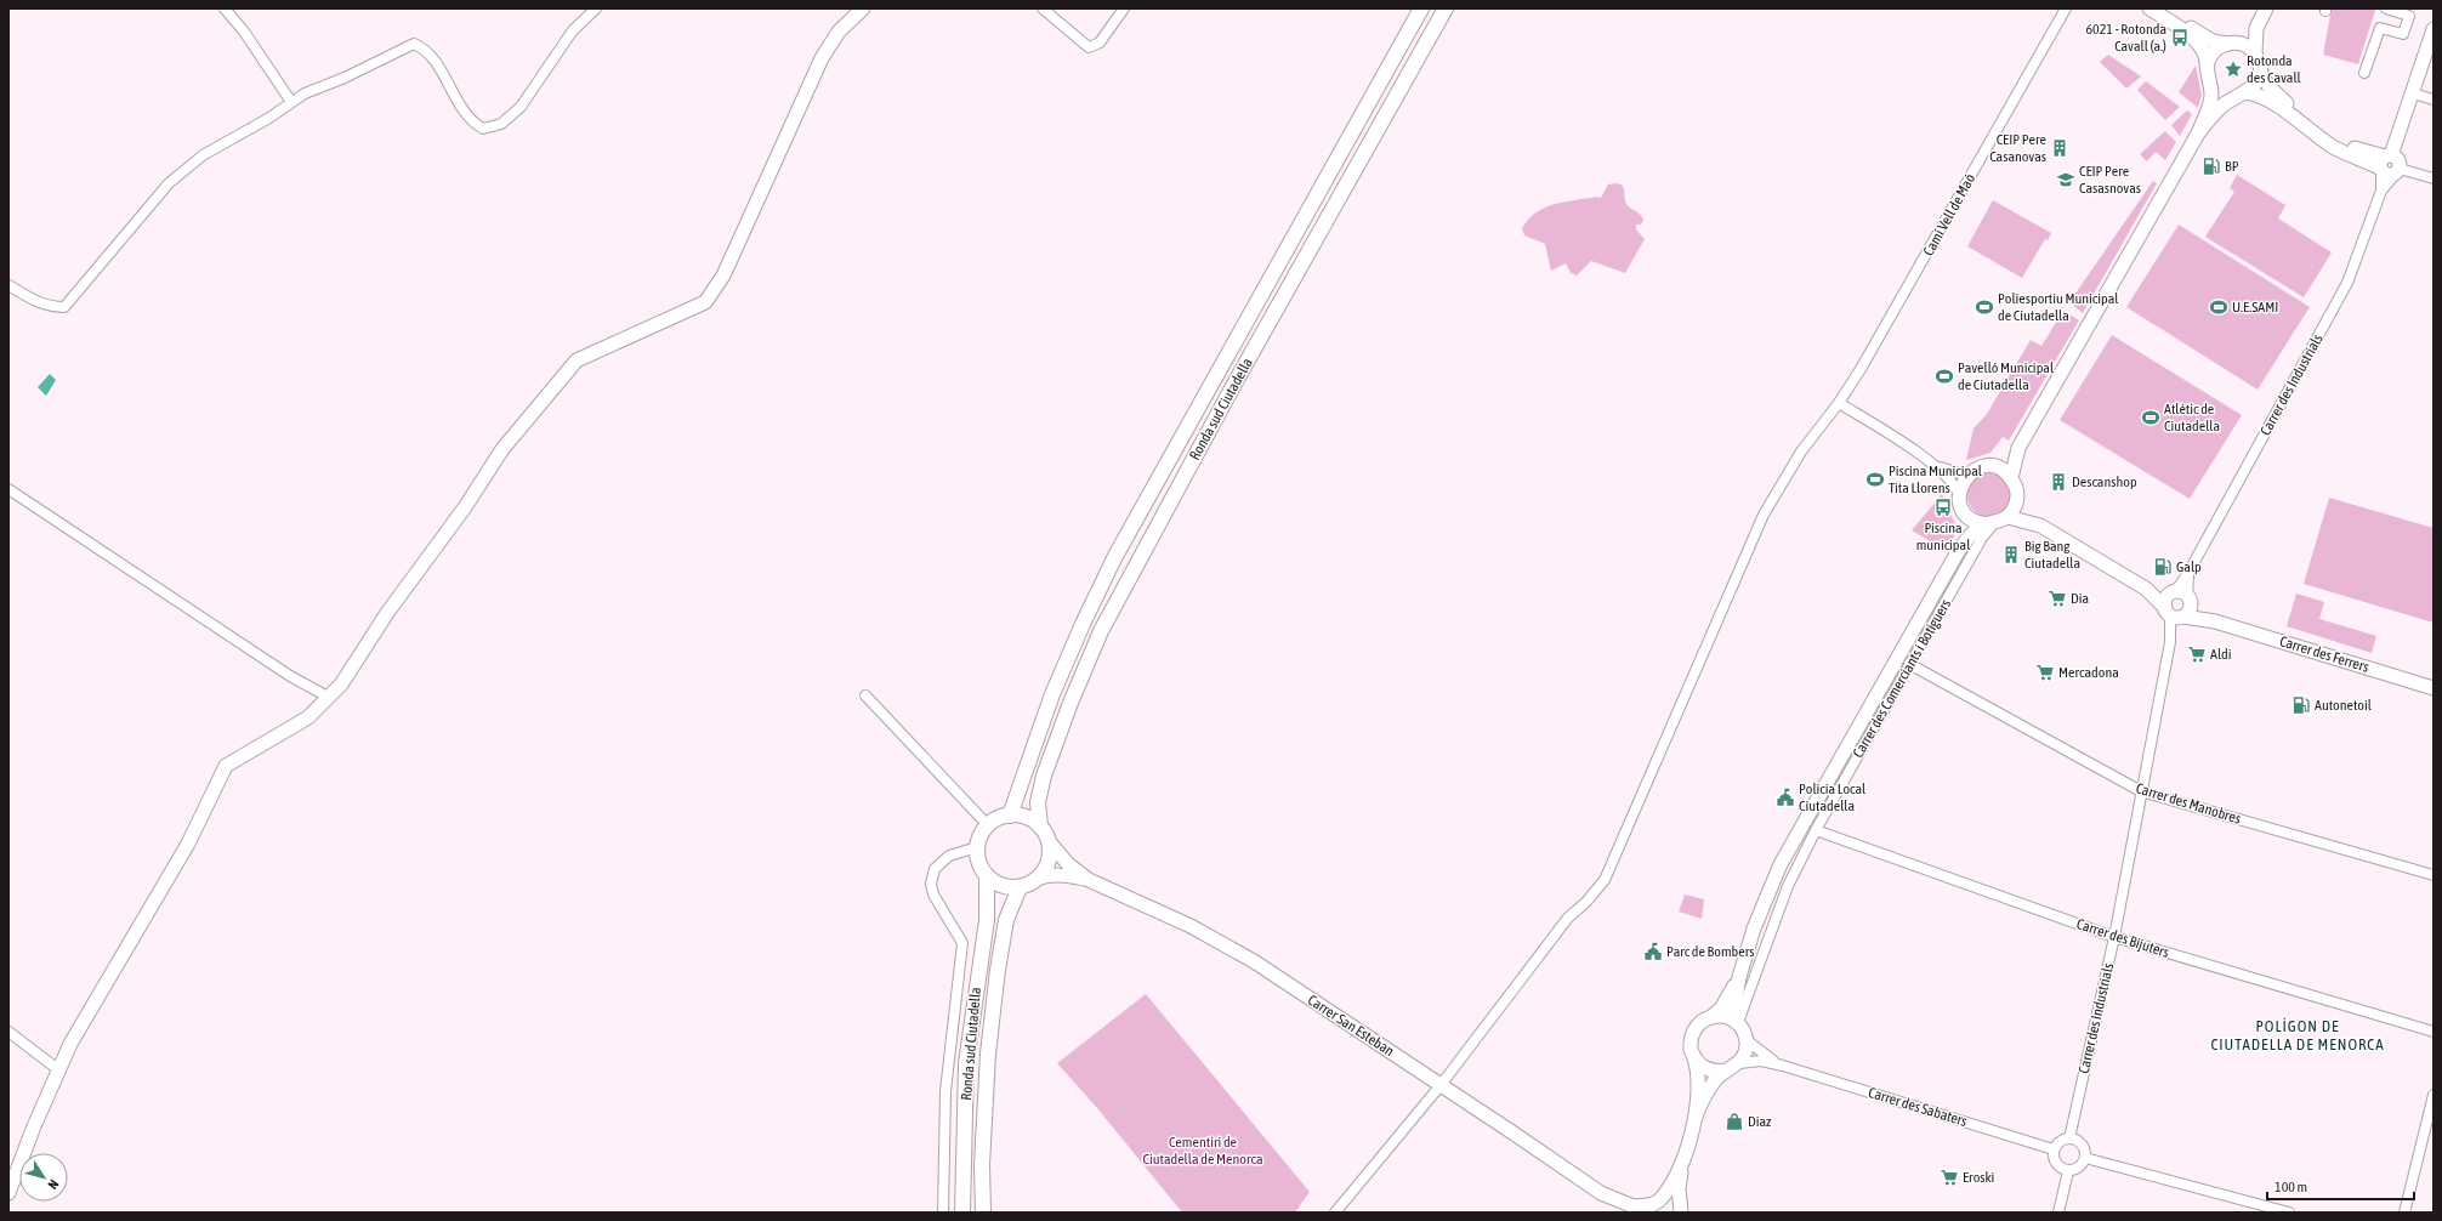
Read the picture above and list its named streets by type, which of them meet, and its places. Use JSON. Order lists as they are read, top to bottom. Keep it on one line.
{"streets":{"main road":["Ronda sud Ciutadella"],"street":["Camí Vell de Maó","Carrer des Industrials","Carrer des Ferrers","Carrer des Comerciants i Botiguers","Carrer des Manobres","Carrer des Bijuters","Carrer San Esteban","Carrer des Sabaters"]},"crossings":[["Camí Vell de Maó","Carrer San Esteban"],["Carrer des Industrials","Carrer des Ferrers"],["Carrer des Industrials","Carrer des Manobres"],["Carrer des Industrials","Carrer des Bijuters"],["Carrer des Industrials","Carrer des Sabaters"],["Ronda sud Ciutadella","Carrer San Esteban"],["Carrer des Ferrers","Carrer des Comerciants i Botiguers"],["Carrer des Comerciants i Botiguers","Carrer des Manobres"],["Carrer des Comerciants i Botiguers","Carrer des Bijuters"],["Carrer des Comerciants i Botiguers","Carrer des Sabaters"]],"districts":["POLÍGON DE CIUTADELLA DE MENORCA"],"parks":["Cementiri de Ciutadella de Menorca"],"places":{"bus stop":["6021 - Rotonda Cavall (a.)","Piscina municipal"],"place":["Rotonda des Cavall"],"building":["CEIP Pere Casanovas","Descanshop","Big Bang Ciutadella"],"fuel station":["BP","Galp","Autonetoil"],"school or university":["CEIP Pere Casasnovas"],"sports":["Poliesportiu Municipal de Ciutadella","U.E.SAMI","Pavelló Municipal de Ciutadella","Atlètic de Ciutadella","Piscina Municipal Tita Llorens"],"supermarket":["Dia","Aldi","Mercadona","Eroski"],"public building":["Policia Local Ciutadella","Parc de Bombers"],"shop":["Diaz"]},"scale_bar":"100 m","north":"bottom right"}
